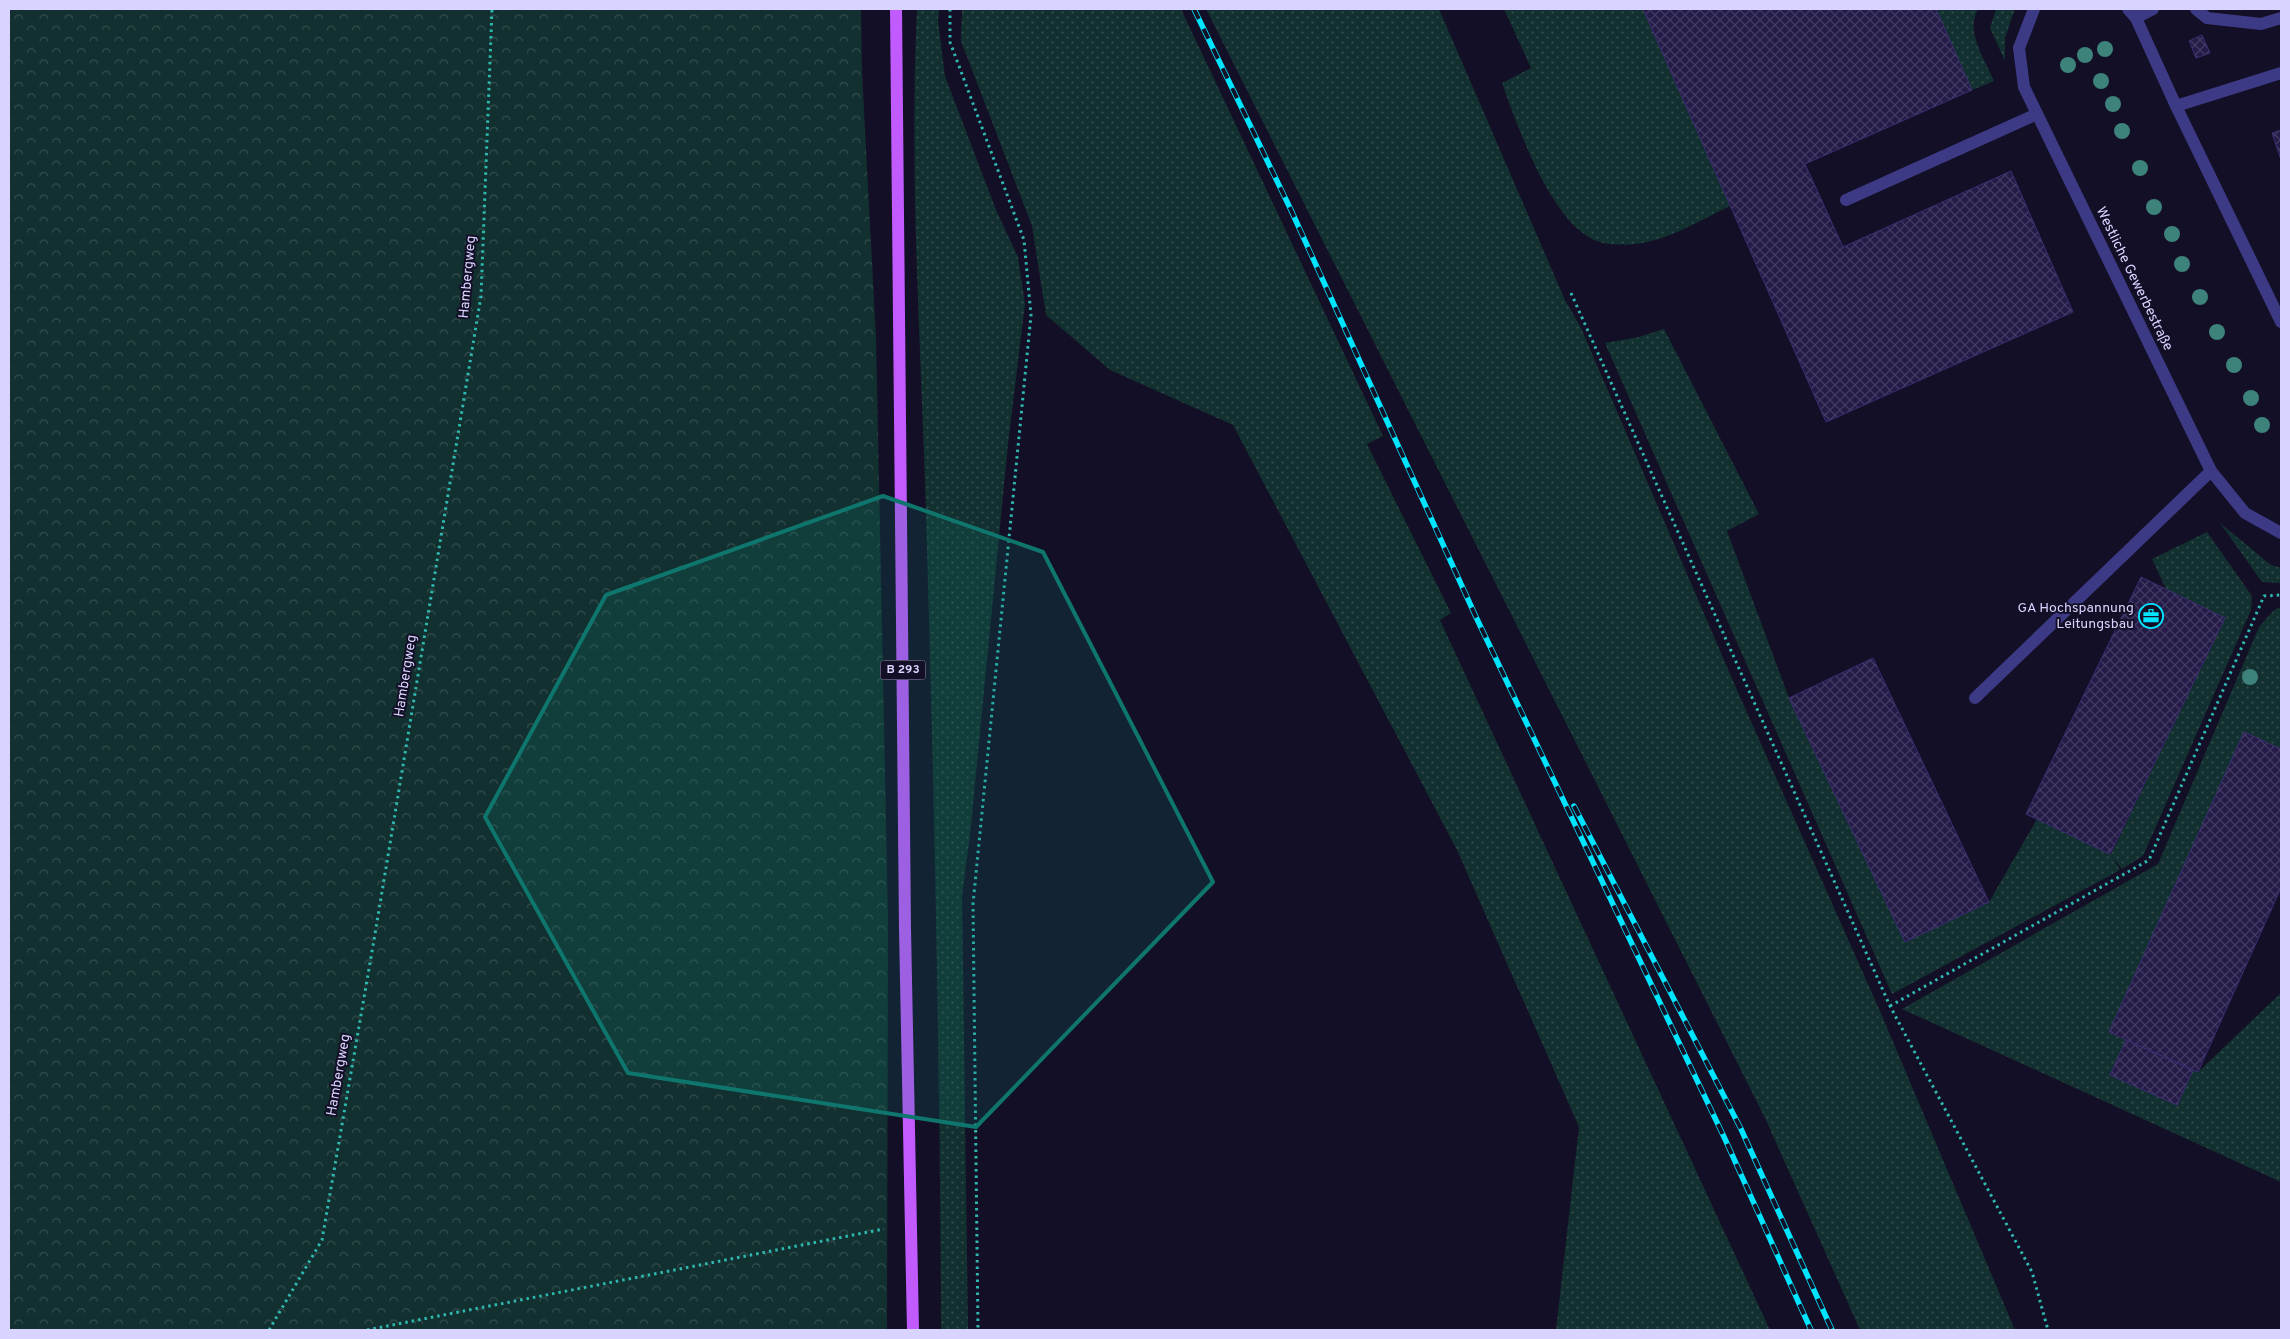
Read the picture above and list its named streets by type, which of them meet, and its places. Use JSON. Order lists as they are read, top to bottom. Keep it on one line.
{"streets":{"main road":["B 293"],"street":["Westliche Gewerbestraße"],"path":["Hambergweg"]},"places":{"office":["GA Hochspannung Leitungsbau"]}}
